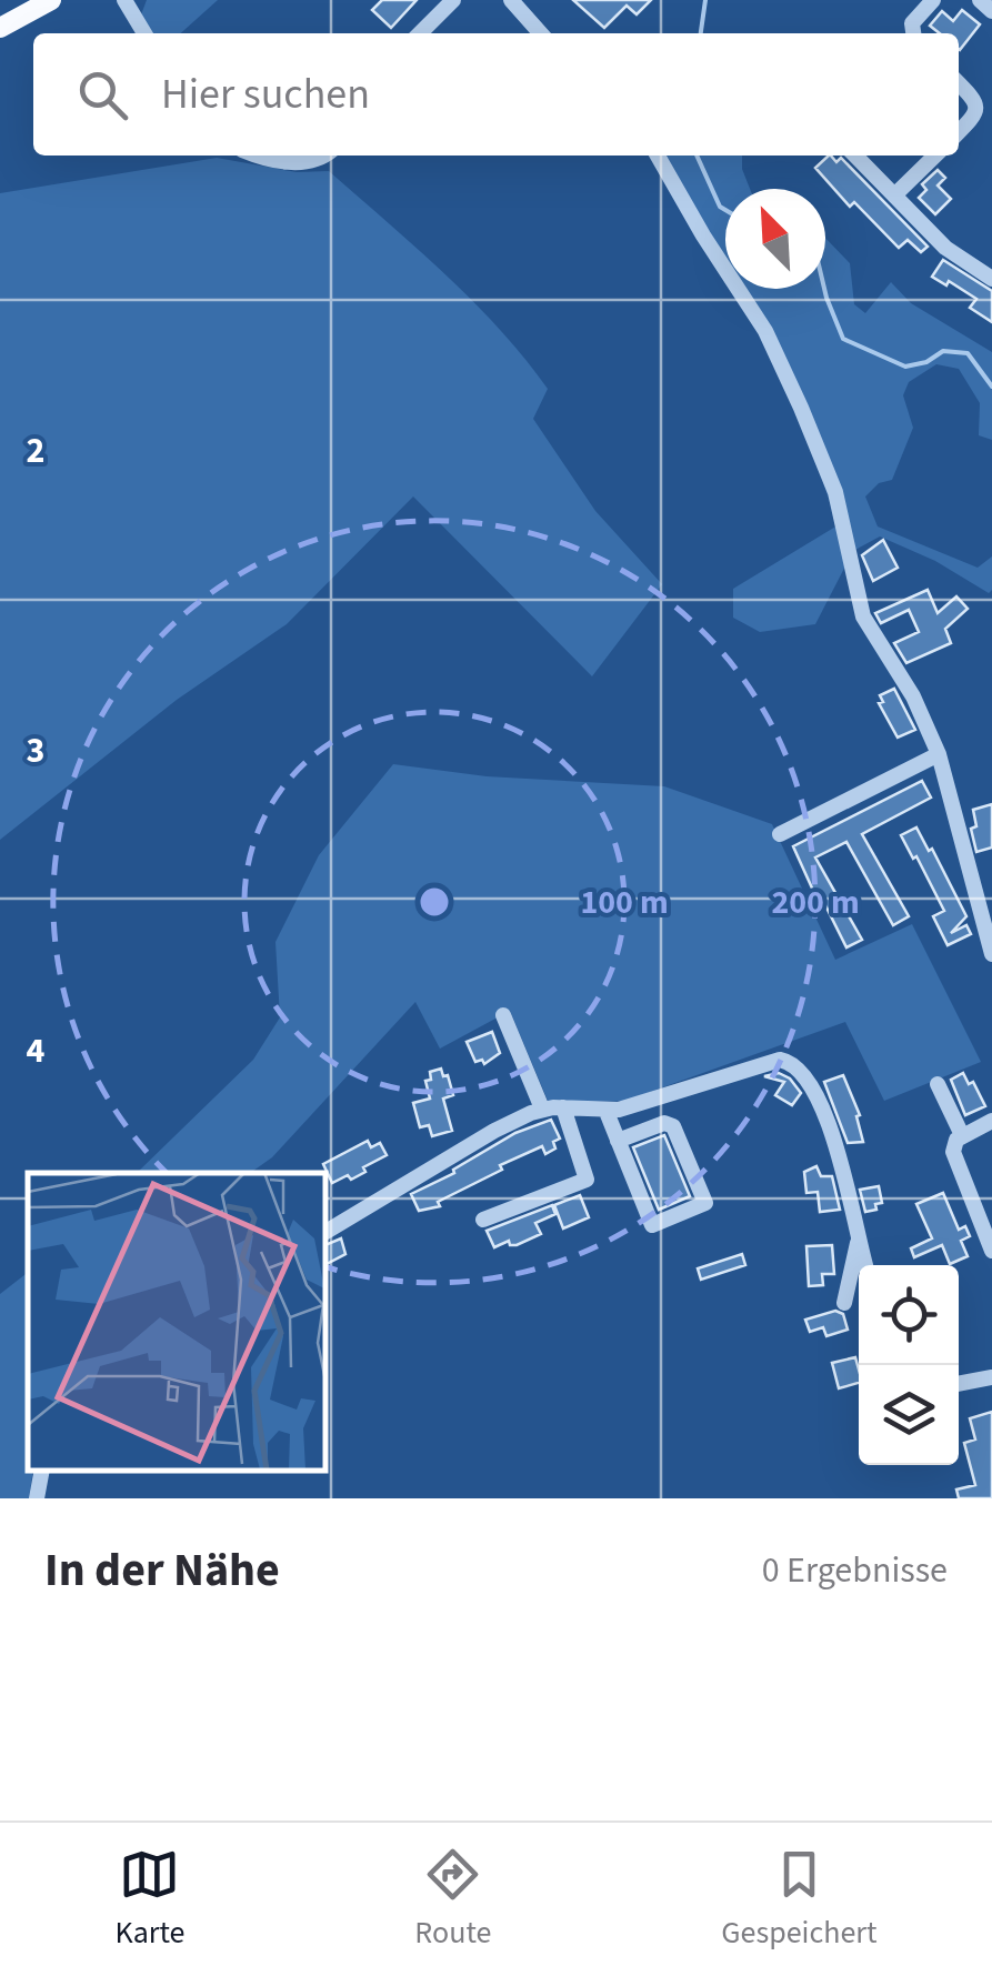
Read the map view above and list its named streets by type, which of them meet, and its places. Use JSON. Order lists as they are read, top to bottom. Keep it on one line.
{"north":"top left","page":{"search":"Hier suchen","heading":["In der Nähe","0 Ergebnisse"],"nav":["Karte","Route","Gespeichert"]},"grid":{"rows":["2","3","4"]},"rings":["100 m","200 m"]}
